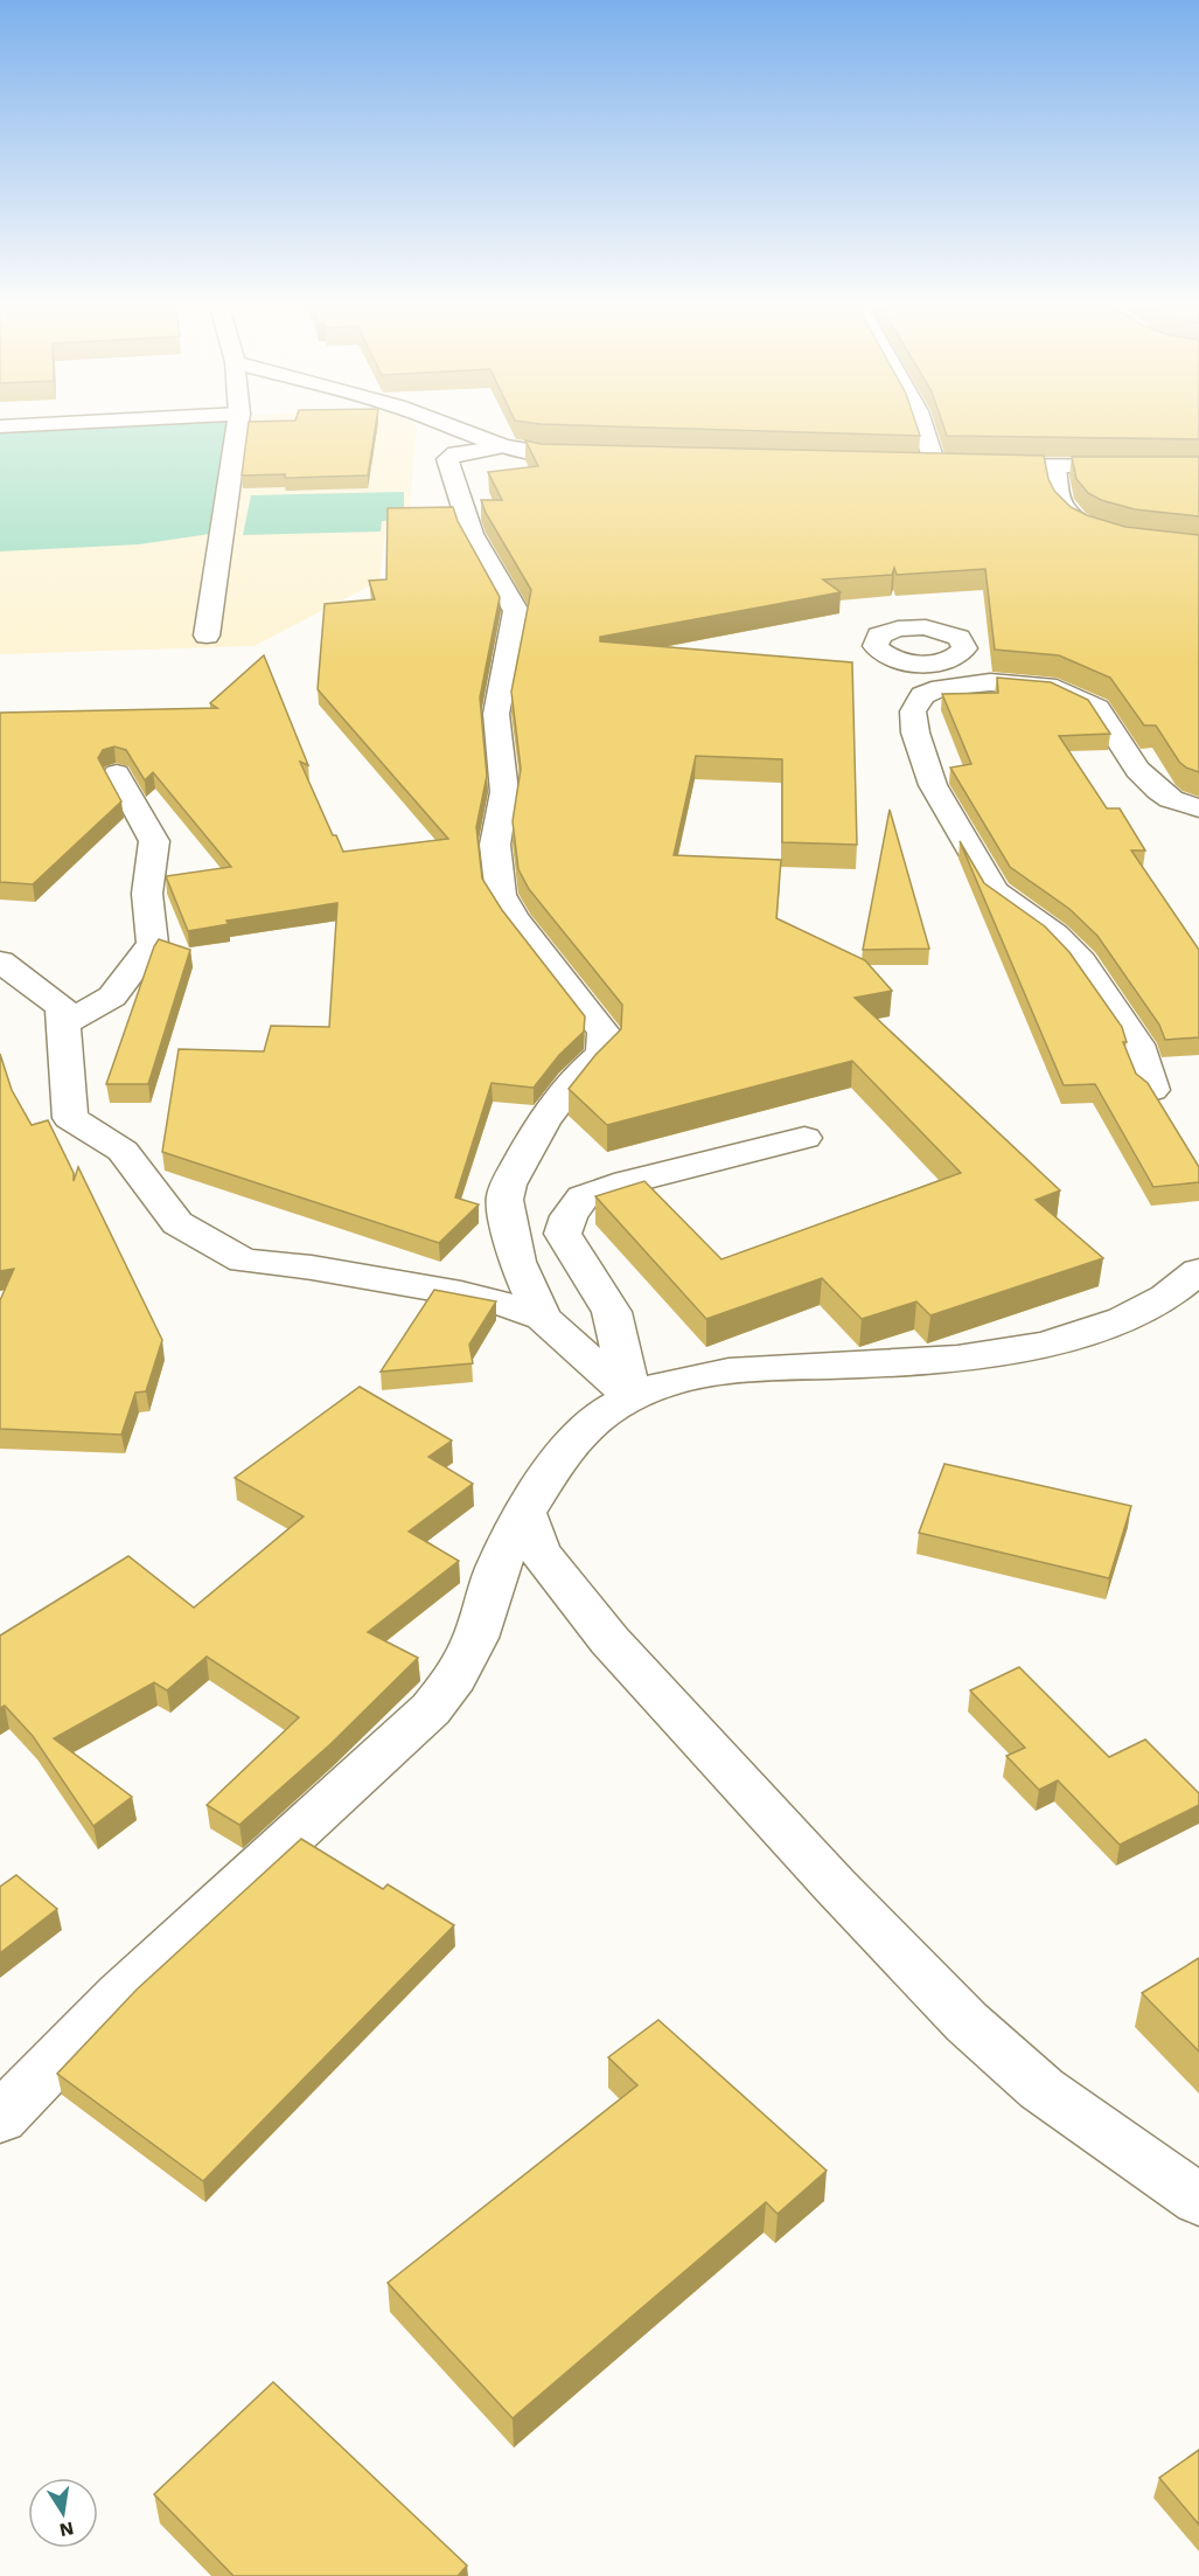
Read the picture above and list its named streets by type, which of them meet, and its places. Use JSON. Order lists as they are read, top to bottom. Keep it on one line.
{"north":"bottom"}
